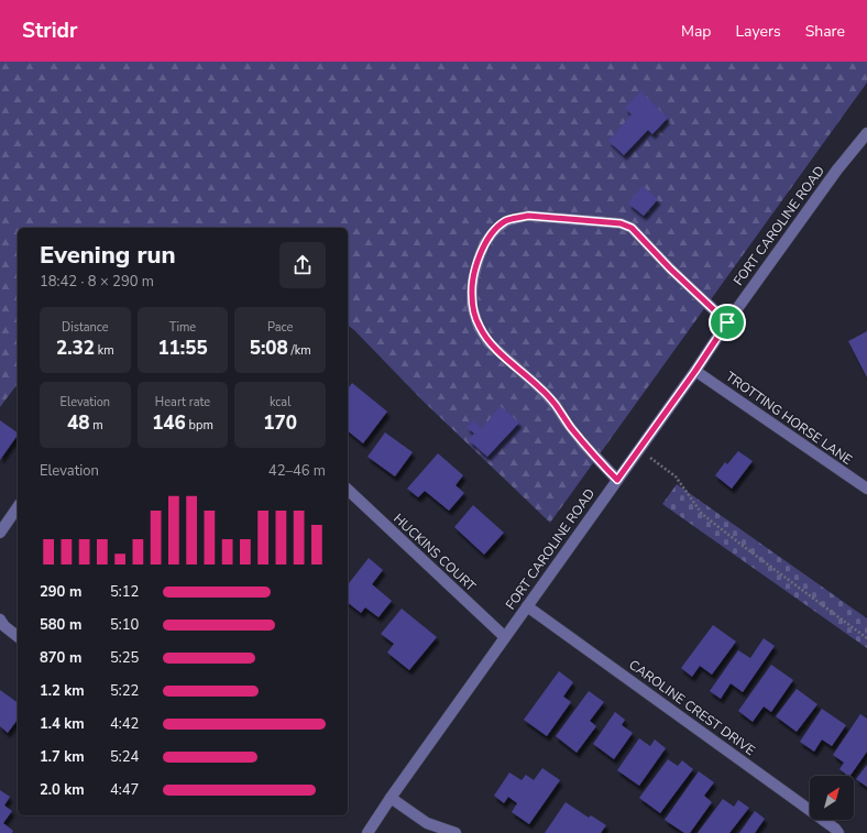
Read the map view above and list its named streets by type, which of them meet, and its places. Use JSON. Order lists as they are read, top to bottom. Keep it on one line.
{"streets":{"street":["FORT CAROLINE ROAD","TROTTING HORSE LANE","HUCKINS COURT","CAROLINE CREST DRIVE"]},"crossings":[["FORT CAROLINE ROAD","TROTTING HORSE LANE"],["FORT CAROLINE ROAD","HUCKINS COURT"],["FORT CAROLINE ROAD","CAROLINE CREST DRIVE"]],"north":"top right","page":{"header":"Stridr","nav":["Map","Layers","Share"],"heading":["Evening run","18:42 · 8 × 290 m"],"stats":[["Distance","2.32 km"],["Time","11:55"],["Pace","5:08 /km"],["Elevation","48 m"],["Heart rate","146 bpm"],["kcal","170"]],"chart":["Elevation","42–46 m"],"list":[{"name":"290 m","note":"5:12"},{"name":"580 m","note":"5:10"},{"name":"870 m","note":"5:25"},{"name":"1.2 km","note":"5:22"},{"name":"1.4 km","note":"4:42"},{"name":"1.7 km","note":"5:24"},{"name":"2.0 km","note":"4:47"}]}}
